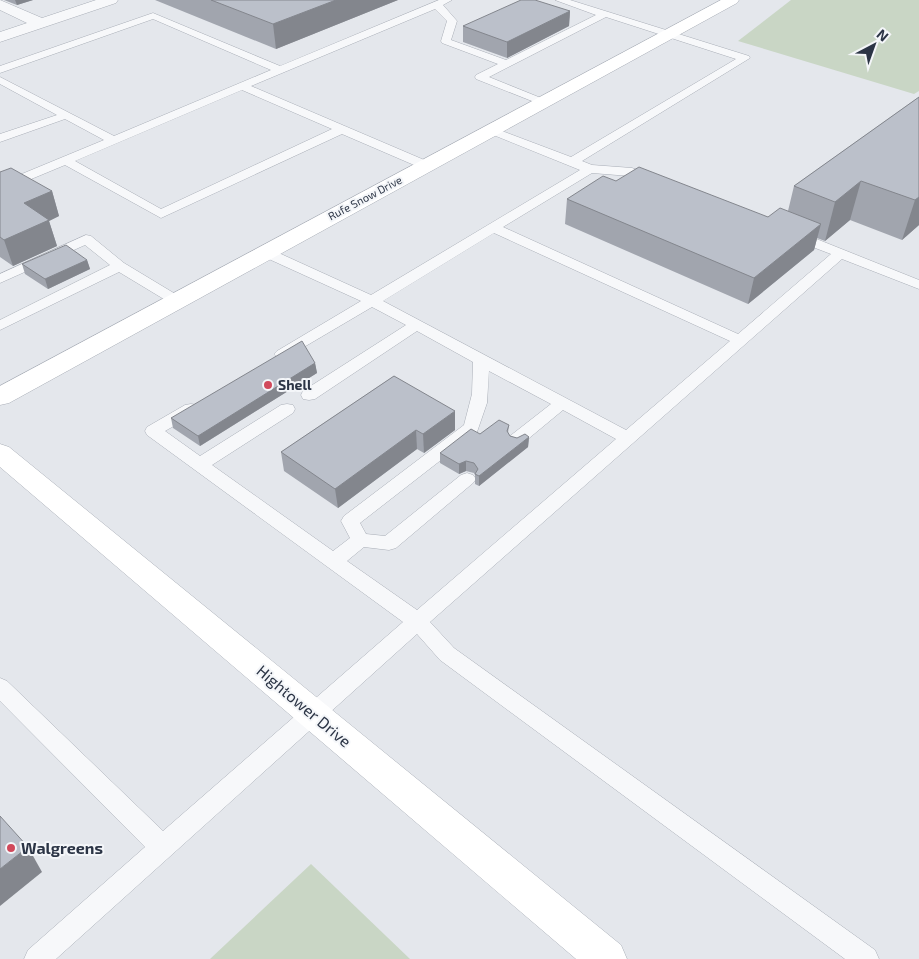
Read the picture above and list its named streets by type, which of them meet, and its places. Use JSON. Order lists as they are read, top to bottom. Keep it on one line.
{"streets":{"main road":["Rufe Snow Drive","Hightower Drive"]},"places":["Shell","Walgreens"],"north":"top right"}
